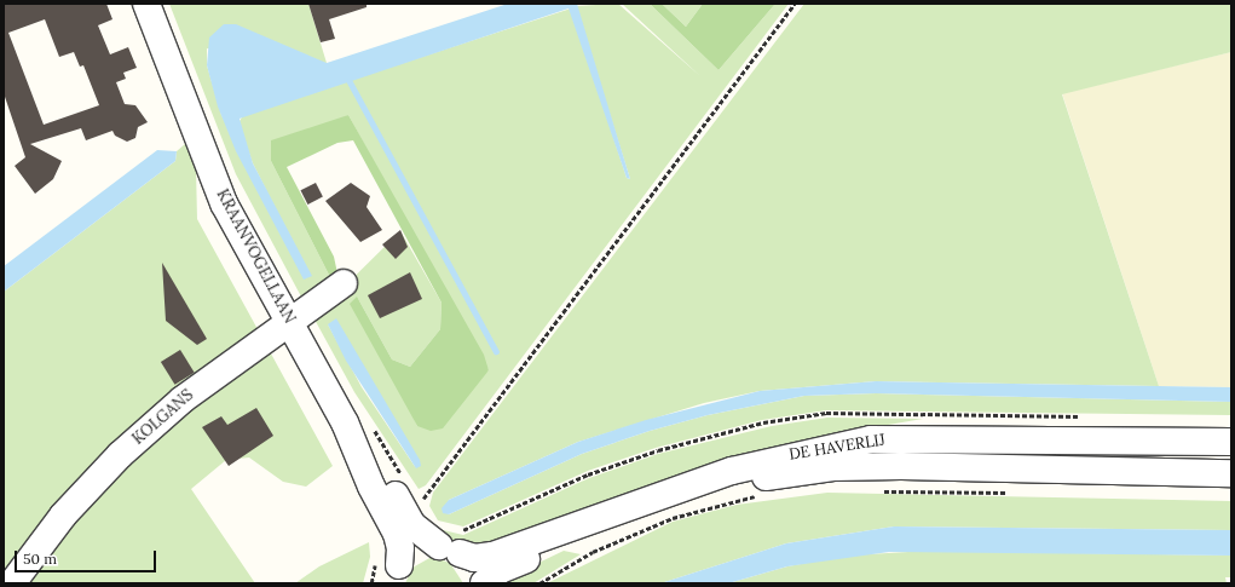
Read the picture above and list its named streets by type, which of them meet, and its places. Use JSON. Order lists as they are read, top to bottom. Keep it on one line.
{"streets":{"street":["KRAANVOGELLAAN","KOLGANS","DE HAVERLIJ"]},"crossings":[["KRAANVOGELLAAN","KOLGANS"],["KRAANVOGELLAAN","DE HAVERLIJ"]],"scale_bar":"50 m"}
